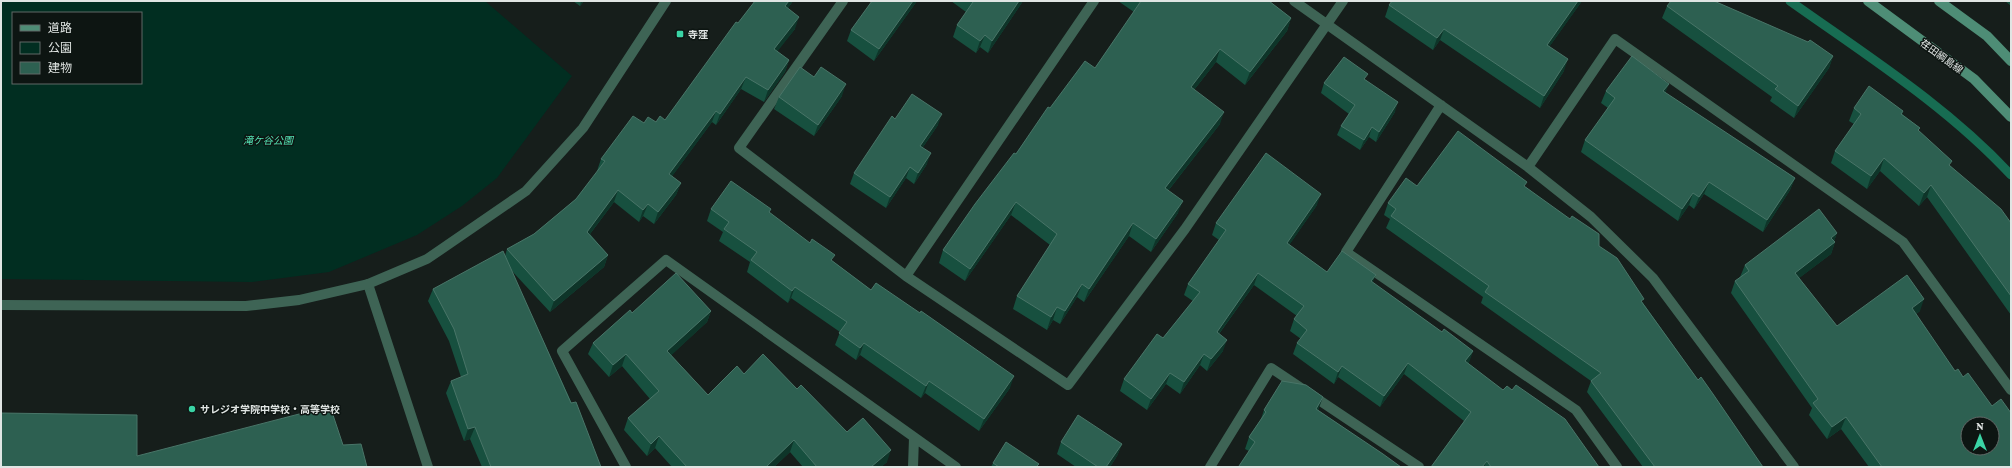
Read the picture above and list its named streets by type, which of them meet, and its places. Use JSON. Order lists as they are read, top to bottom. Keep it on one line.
{"streets":{"main road":["荏田綱島線"]},"parks":["滝ケ谷公園"],"places":{"transit":["寺窪"],"other":["サレジオ学院中学校・高等学校"]},"legend":["道路","公園","建物"],"north":"top"}
